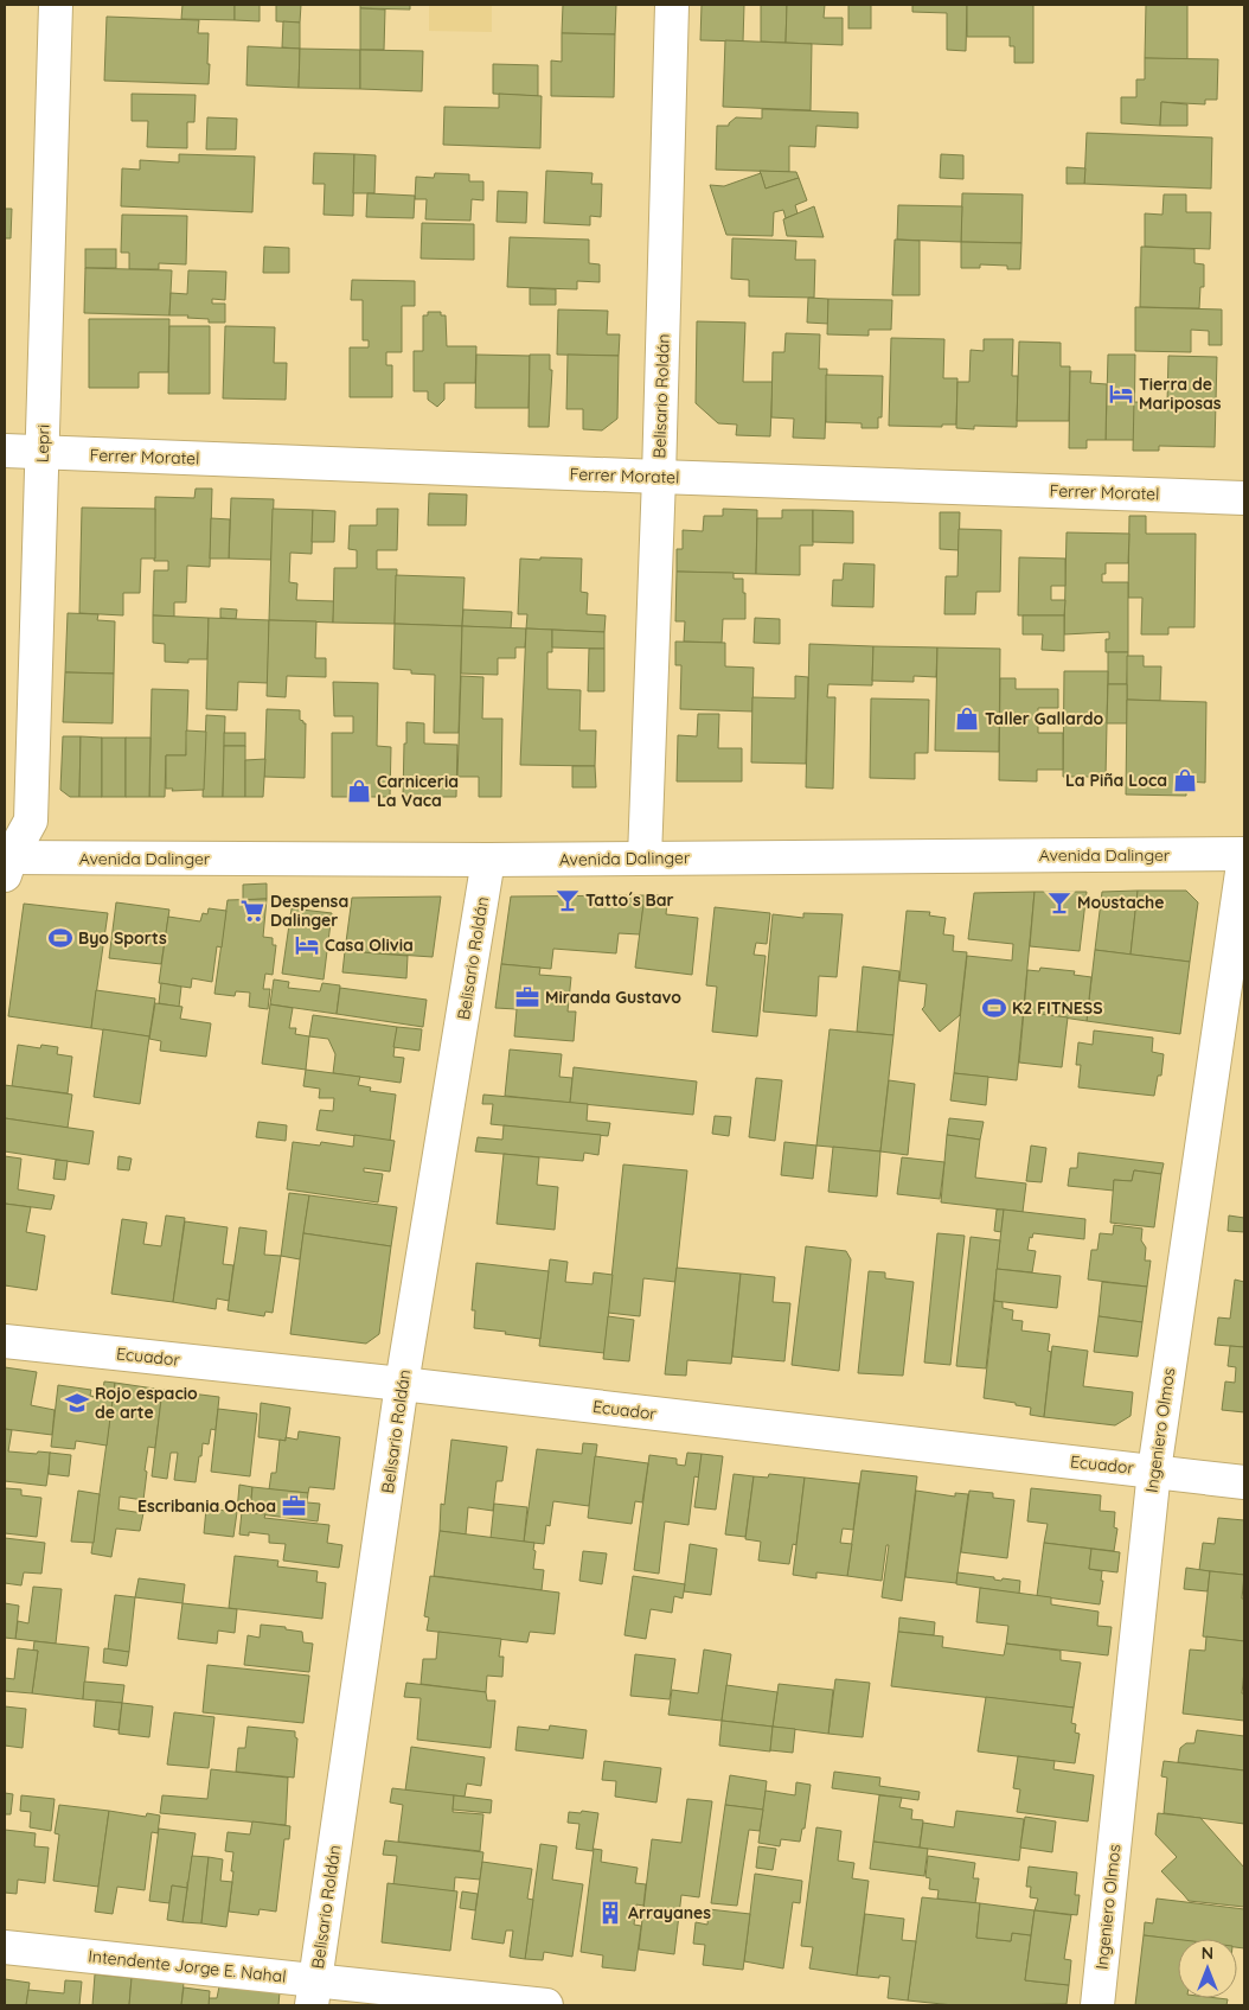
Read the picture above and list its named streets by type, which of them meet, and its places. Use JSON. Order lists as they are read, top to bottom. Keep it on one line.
{"streets":{"street":["Belisario Roldán","Lepri","Ferrer Moratel","Avenida Dalinger","Ecuador","Ingeniero Olmos","Intendente Jorge E. Nahal"]},"crossings":[["Belisario Roldán","Ferrer Moratel"],["Belisario Roldán","Avenida Dalinger"],["Belisario Roldán","Ecuador"],["Belisario Roldán","Intendente Jorge E. Nahal"],["Lepri","Ferrer Moratel"],["Lepri","Avenida Dalinger"],["Avenida Dalinger","Ingeniero Olmos"],["Ecuador","Ingeniero Olmos"]],"places":{"hotel":["Tierra de Mariposas","Casa Olivia"],"shop":["Taller Gallardo","La Piña Loca","Carniceria La Vaca"],"bar":["Tatto´s Bar","Moustache"],"supermarket":["Despensa Dalinger"],"sports":["Byo Sports","K2 FITNESS"],"office":["Miranda Gustavo","Escribania Ochoa"],"school or university":["Rojo espacio de arte"],"building":["Arrayanes"]},"north":"top"}
